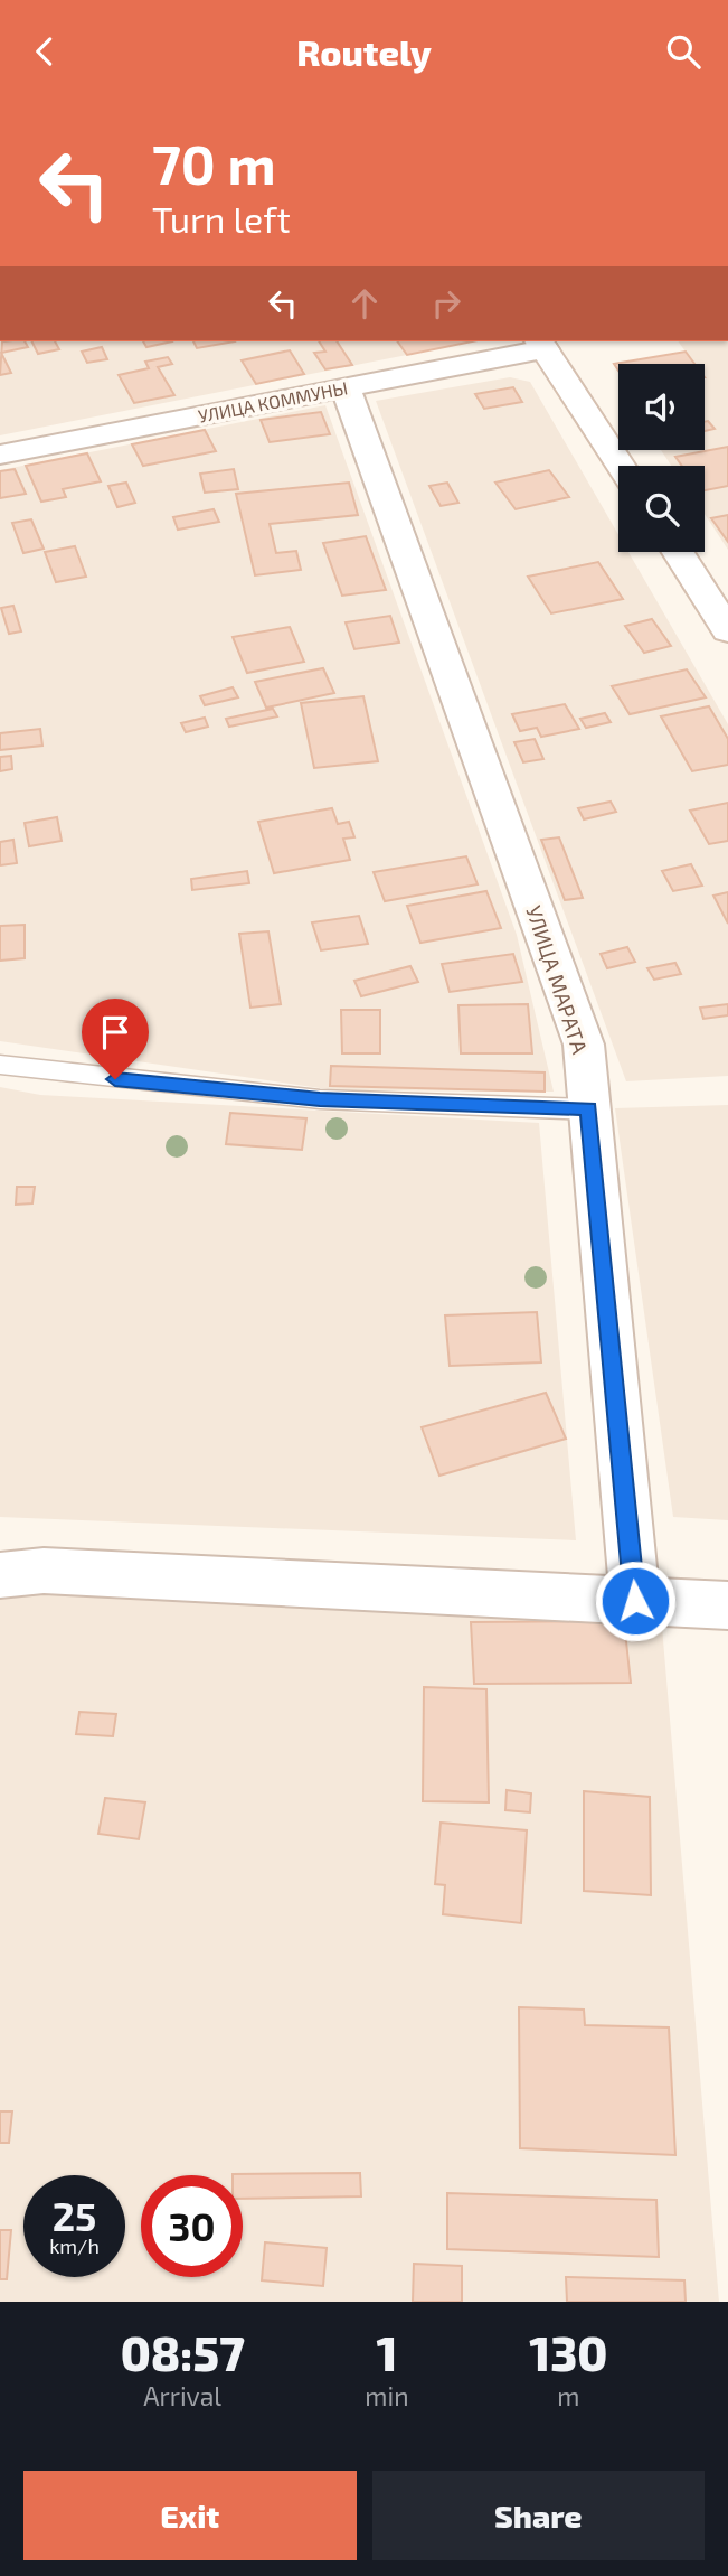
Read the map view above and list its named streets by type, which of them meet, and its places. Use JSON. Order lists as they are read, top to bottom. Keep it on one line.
{"streets":{"street":["УЛИЦА КОММУНЫ","УЛИЦА МАРАТА"]},"crossings":[["УЛИЦА КОММУНЫ","УЛИЦА МАРАТА"]],"page":{"header":"Routely","turn":["70 m","Turn left"],"speed":"25 km/h","limit":"30","eta":["08:57","Arrival","1","min","130","m"],"buttons":["Exit","Share"]}}
